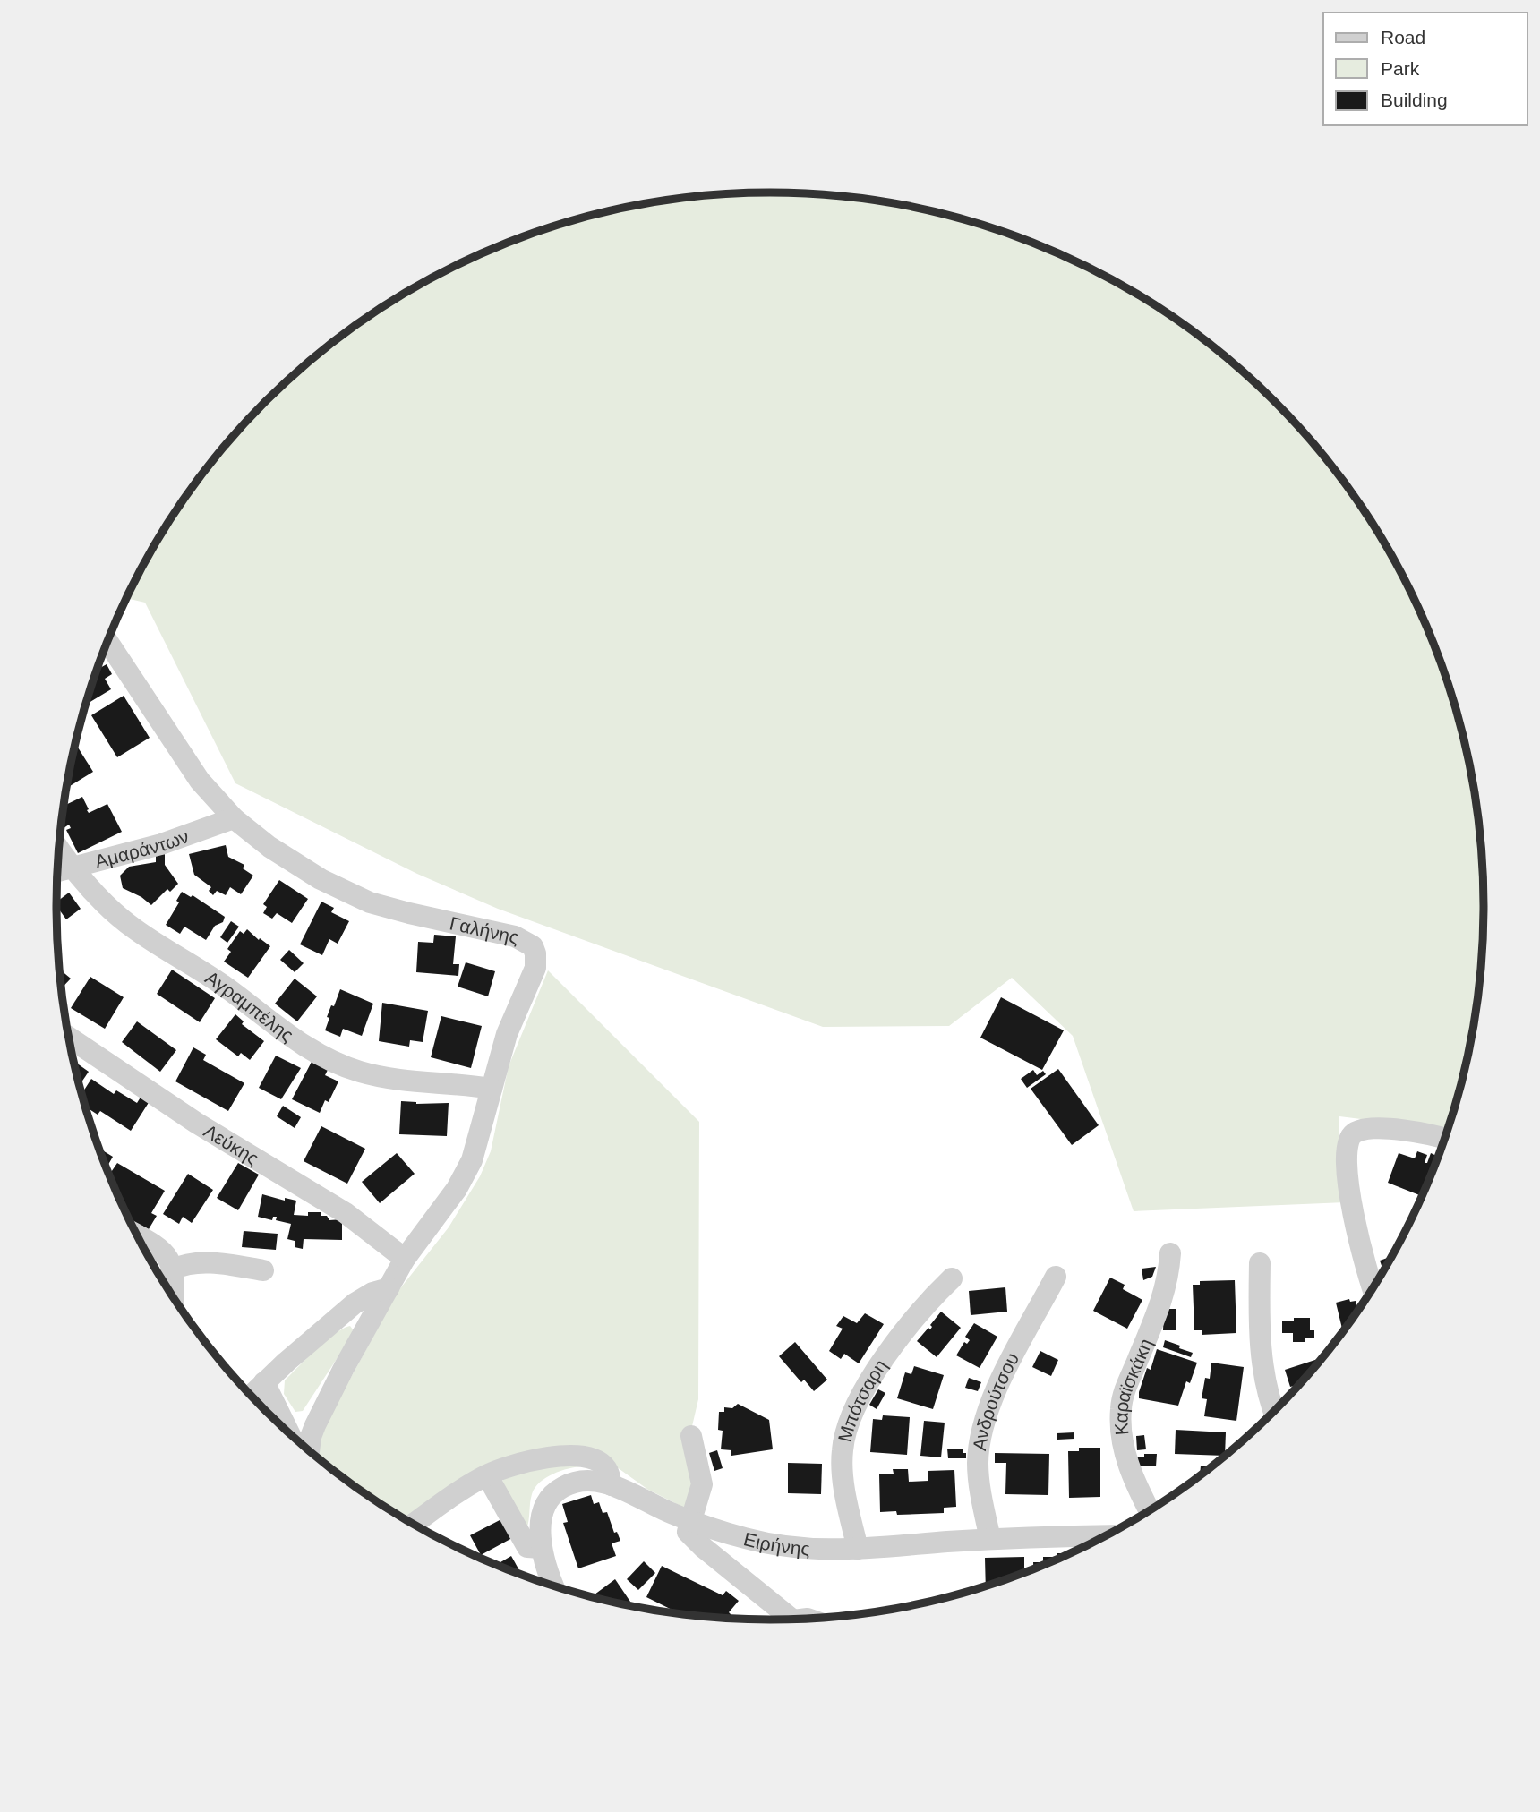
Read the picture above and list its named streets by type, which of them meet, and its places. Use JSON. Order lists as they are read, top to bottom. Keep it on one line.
{"streets":{"street":["Αμαράντων","Γαλήνης","Αγραμπέλης","Λεύκης","Καραϊσκάκη","Μπότσαρη","Ανδρούτσου","Ειρήνης"]},"crossings":[["Αμαράντων","Γαλήνης"],["Αμαράντων","Αγραμπέλης"],["Γαλήνης","Αγραμπέλης"],["Γαλήνης","Λεύκης"],["Μπότσαρη","Ειρήνης"],["Ανδρούτσου","Ειρήνης"]],"legend":["Road","Park","Building"]}
